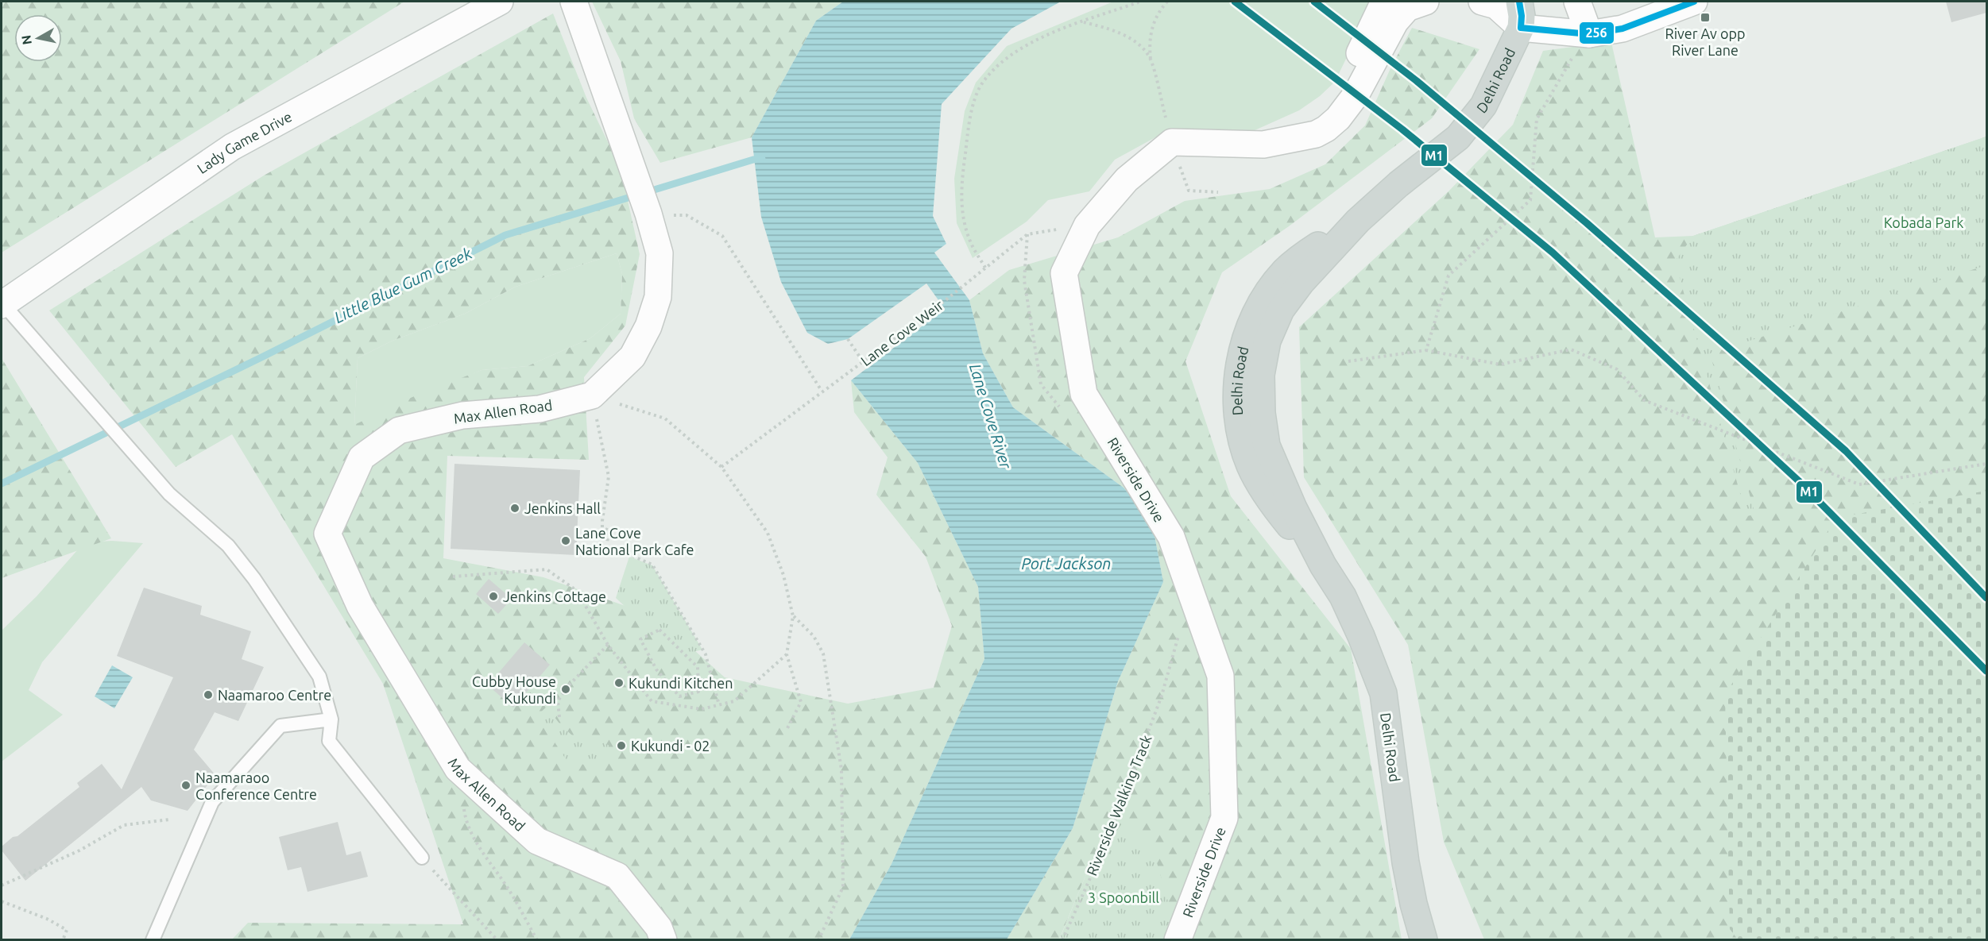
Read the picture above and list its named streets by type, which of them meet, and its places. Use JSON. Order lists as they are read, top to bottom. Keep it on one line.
{"streets":{"main road":["Delhi Road"],"street":["Lady Game Drive","Max Allen Road","Riverside Drive"],"path":["Lane Cove Weir","Riverside Walking Track"]},"water":["Little Blue Gum Creek","Lane Cove River","Port Jackson"],"parks":["Kobada Park","3 Spoonbill"],"places":{"transit":["River Av opp River Lane"],"other":["Jenkins Hall","Lane Cove National Park Cafe","Jenkins Cottage","Kukundi Kitchen","Cubby House Kukundi","Naamaroo Centre","Kukundi - 02","Naamaraoo Conference Centre"]},"lines":["transit line M1","transit line 256"],"north":"left"}
